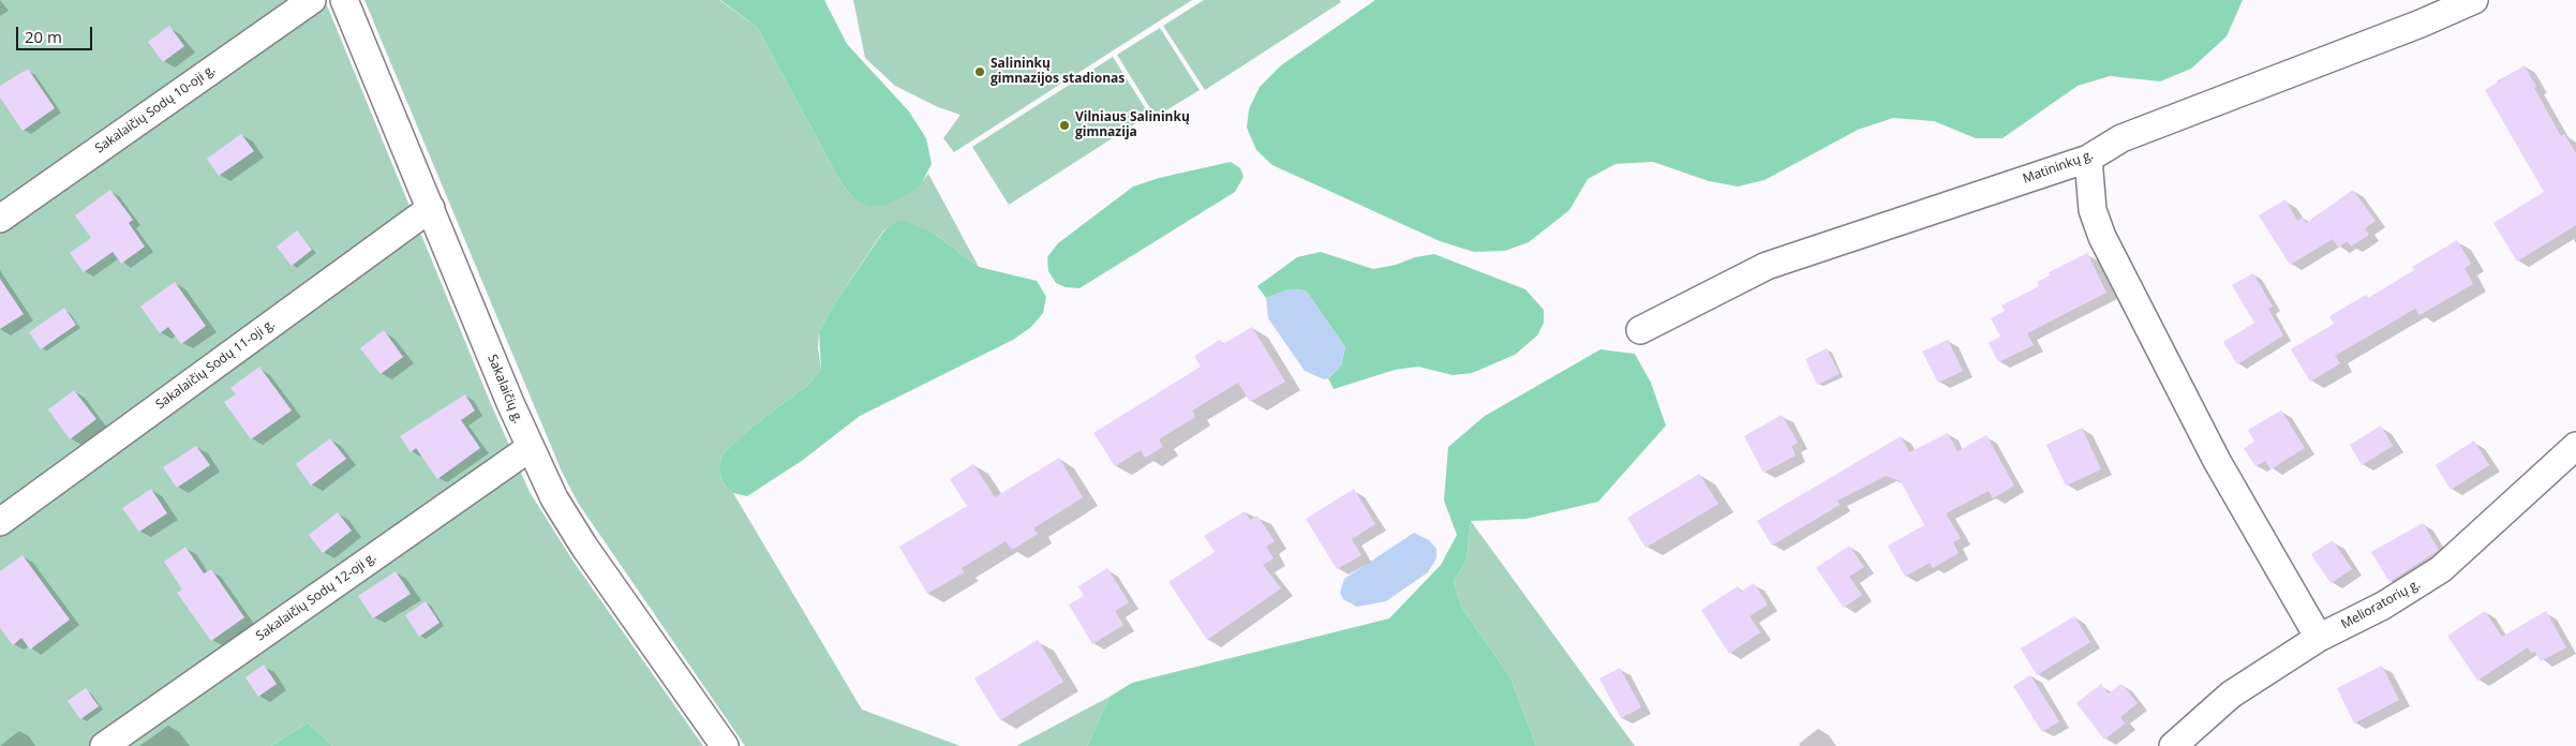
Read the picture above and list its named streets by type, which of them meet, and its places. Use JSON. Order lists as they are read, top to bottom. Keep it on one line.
{"streets":{"street":["Sakalaičių Sodų 10-oji g.","Matininkų g.","Sakalaičių Sodų 11-oji g.","Sakalaičių g.","Sakalaičių Sodų 12-oji g.","Melioratorių g."]},"crossings":[["Sakalaičių Sodų 11-oji g.","Sakalaičių g."],["Sakalaičių g.","Sakalaičių Sodų 12-oji g."]],"places":["Salininkų gimnazijos stadionas","Vilniaus Salininkų gimnazija"],"scale_bar":"20 m"}
